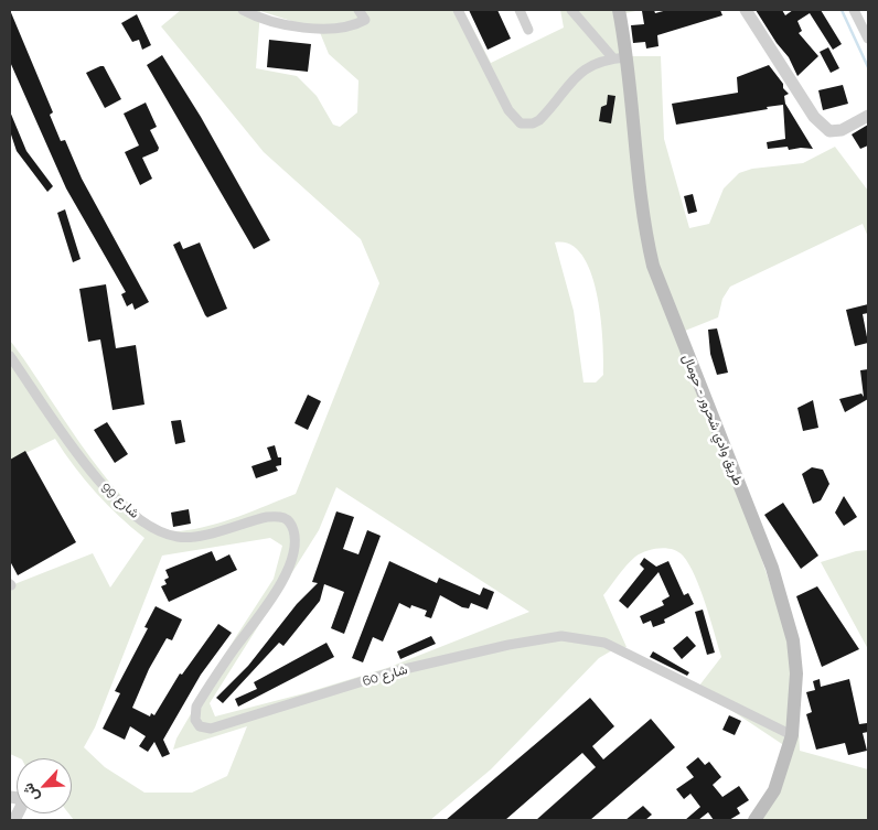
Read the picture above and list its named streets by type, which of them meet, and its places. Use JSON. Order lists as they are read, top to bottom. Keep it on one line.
{"streets":{"main road":["طريق وادي شحرور - حومال"],"street":["شارع 99","شارع 60"]},"crossings":[["طريق وادي شحرور - حومال","شارع 60"],["شارع 99","شارع 60"]],"north":"bottom left"}
